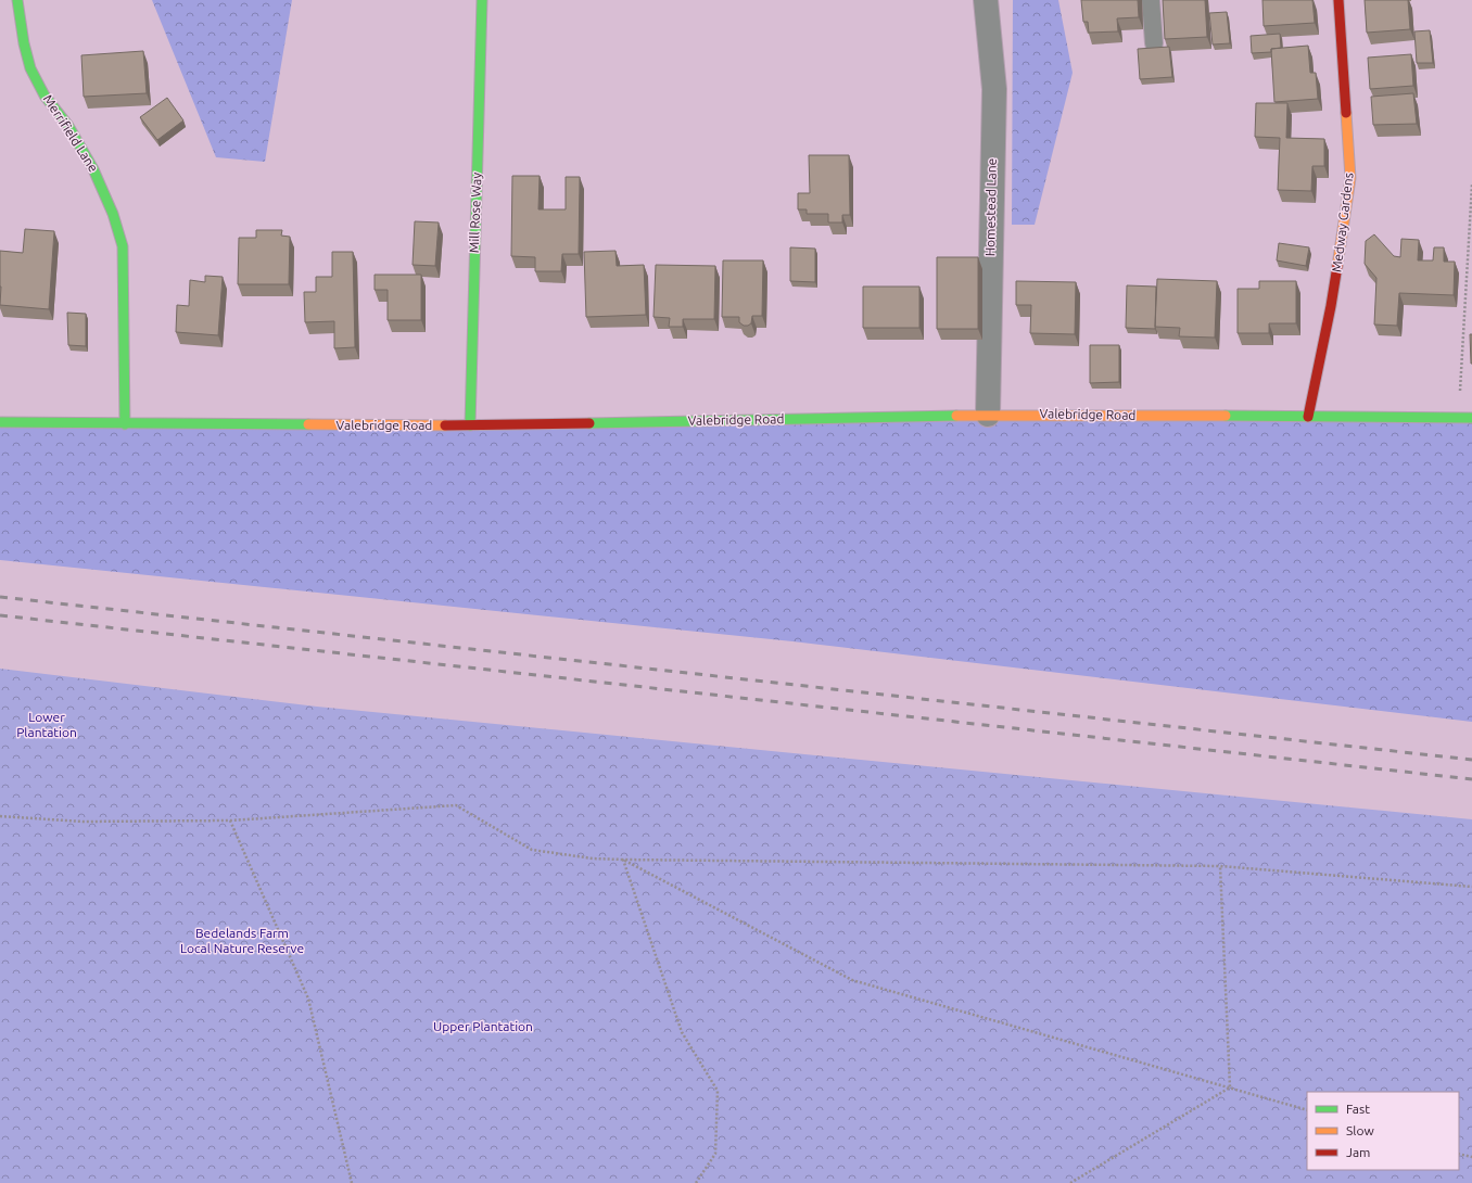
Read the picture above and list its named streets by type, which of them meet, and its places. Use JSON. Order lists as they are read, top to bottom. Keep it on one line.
{"streets":{"street":["Merrifield Lane","Homestead Lane","Mill Rose Way","Medway Gardens","Valebridge Road"]},"crossings":[["Merrifield Lane","Valebridge Road"],["Homestead Lane","Valebridge Road"],["Mill Rose Way","Valebridge Road"],["Medway Gardens","Valebridge Road"]],"parks":["Lower Plantation","Bedelands Farm Local Nature Reserve","Upper Plantation"],"legend":["Fast","Slow","Jam"]}
